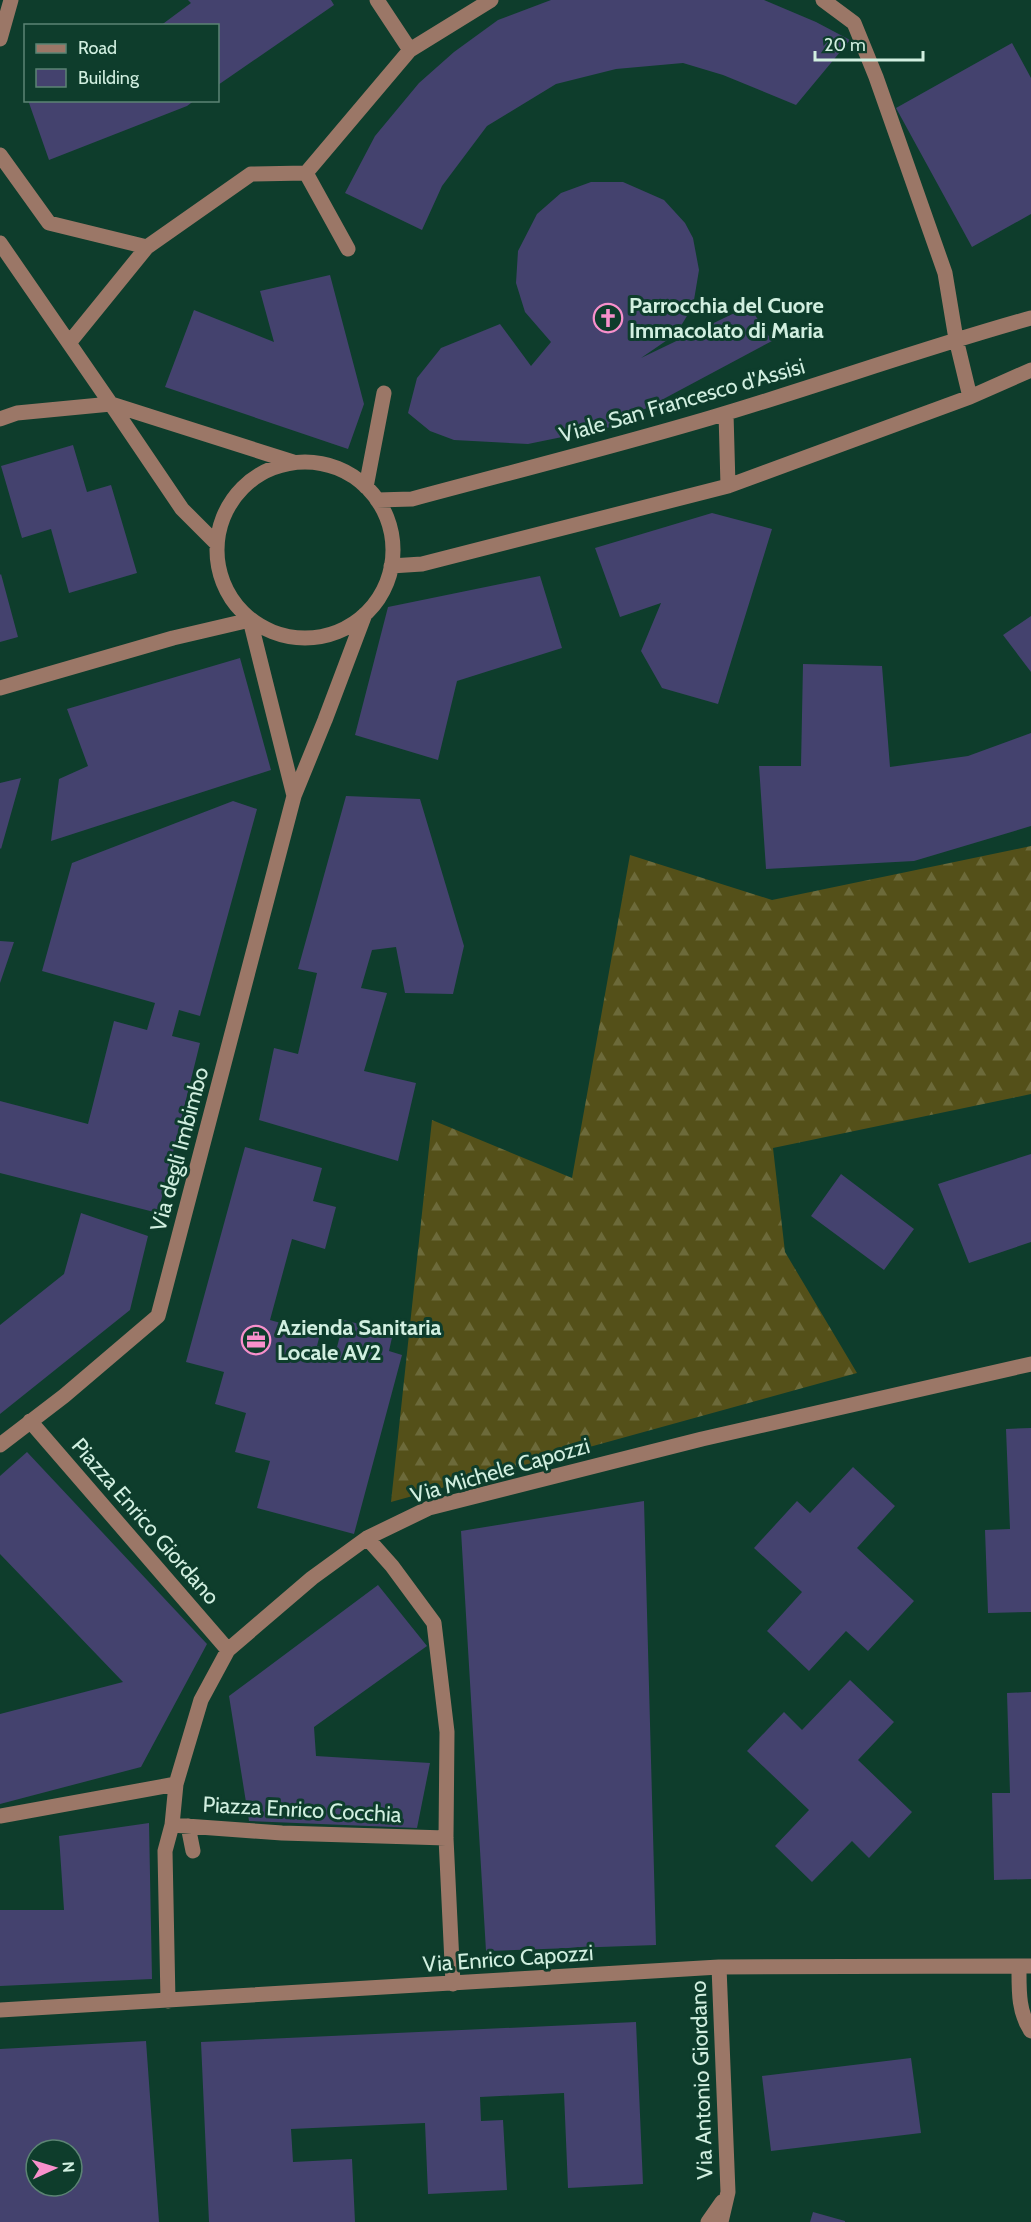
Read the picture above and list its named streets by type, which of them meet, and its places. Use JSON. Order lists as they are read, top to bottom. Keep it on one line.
{"streets":{"street":["Viale San Francesco d'Assisi","Via degli Imbimbo","Via Michele Capozzi","Piazza Enrico Giordano","Piazza Enrico Cocchia","Via Enrico Capozzi","Via Antonio Giordano"]},"crossings":[["Viale San Francesco d'Assisi","Via degli Imbimbo"],["Via degli Imbimbo","Piazza Enrico Giordano"],["Via Michele Capozzi","Piazza Enrico Giordano"],["Via Michele Capozzi","Piazza Enrico Cocchia"],["Piazza Enrico Cocchia","Via Enrico Capozzi"],["Via Enrico Capozzi","Via Antonio Giordano"]],"places":{"church":["Parrocchia del Cuore Immacolato di Maria"],"office":["Azienda Sanitaria Locale AV2"]},"legend":["Road","Building"],"scale_bar":"20 m","north":"right"}
